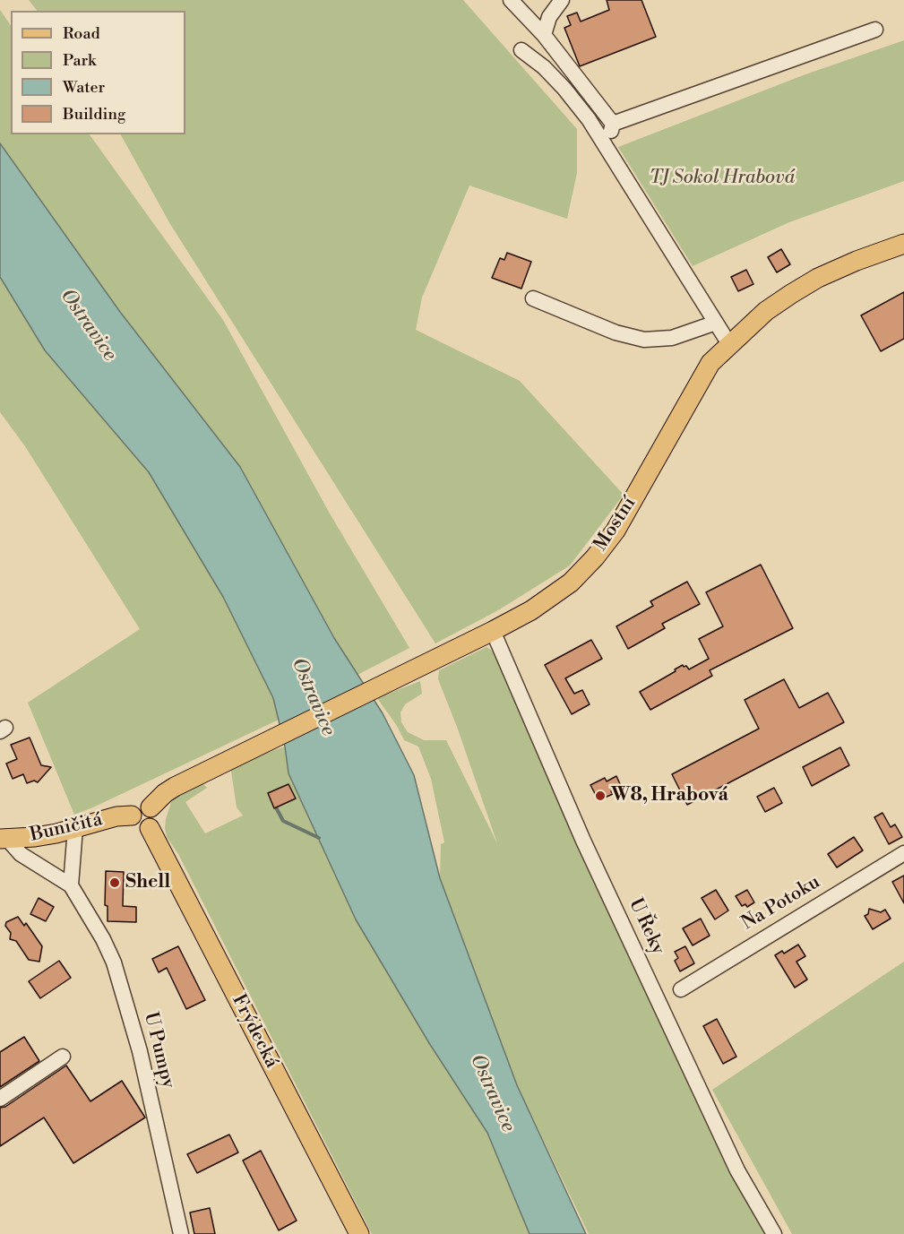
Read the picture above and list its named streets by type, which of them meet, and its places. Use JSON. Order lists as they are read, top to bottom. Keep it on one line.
{"streets":{"main road":["Mostní","Buničitá","Frýdecká"],"street":["Na Potoku","U Řeky","U Pumpy"]},"crossings":[["Mostní","Buničitá"],["Mostní","U Řeky"],["Mostní","Frýdecká"],["Buničitá","Frýdecká"],["Buničitá","U Pumpy"]],"water":["Ostravice"],"parks":["TJ Sokol Hrabová"],"places":["W8, Hrabová","Shell"],"legend":["Road","Park","Water","Building"]}
